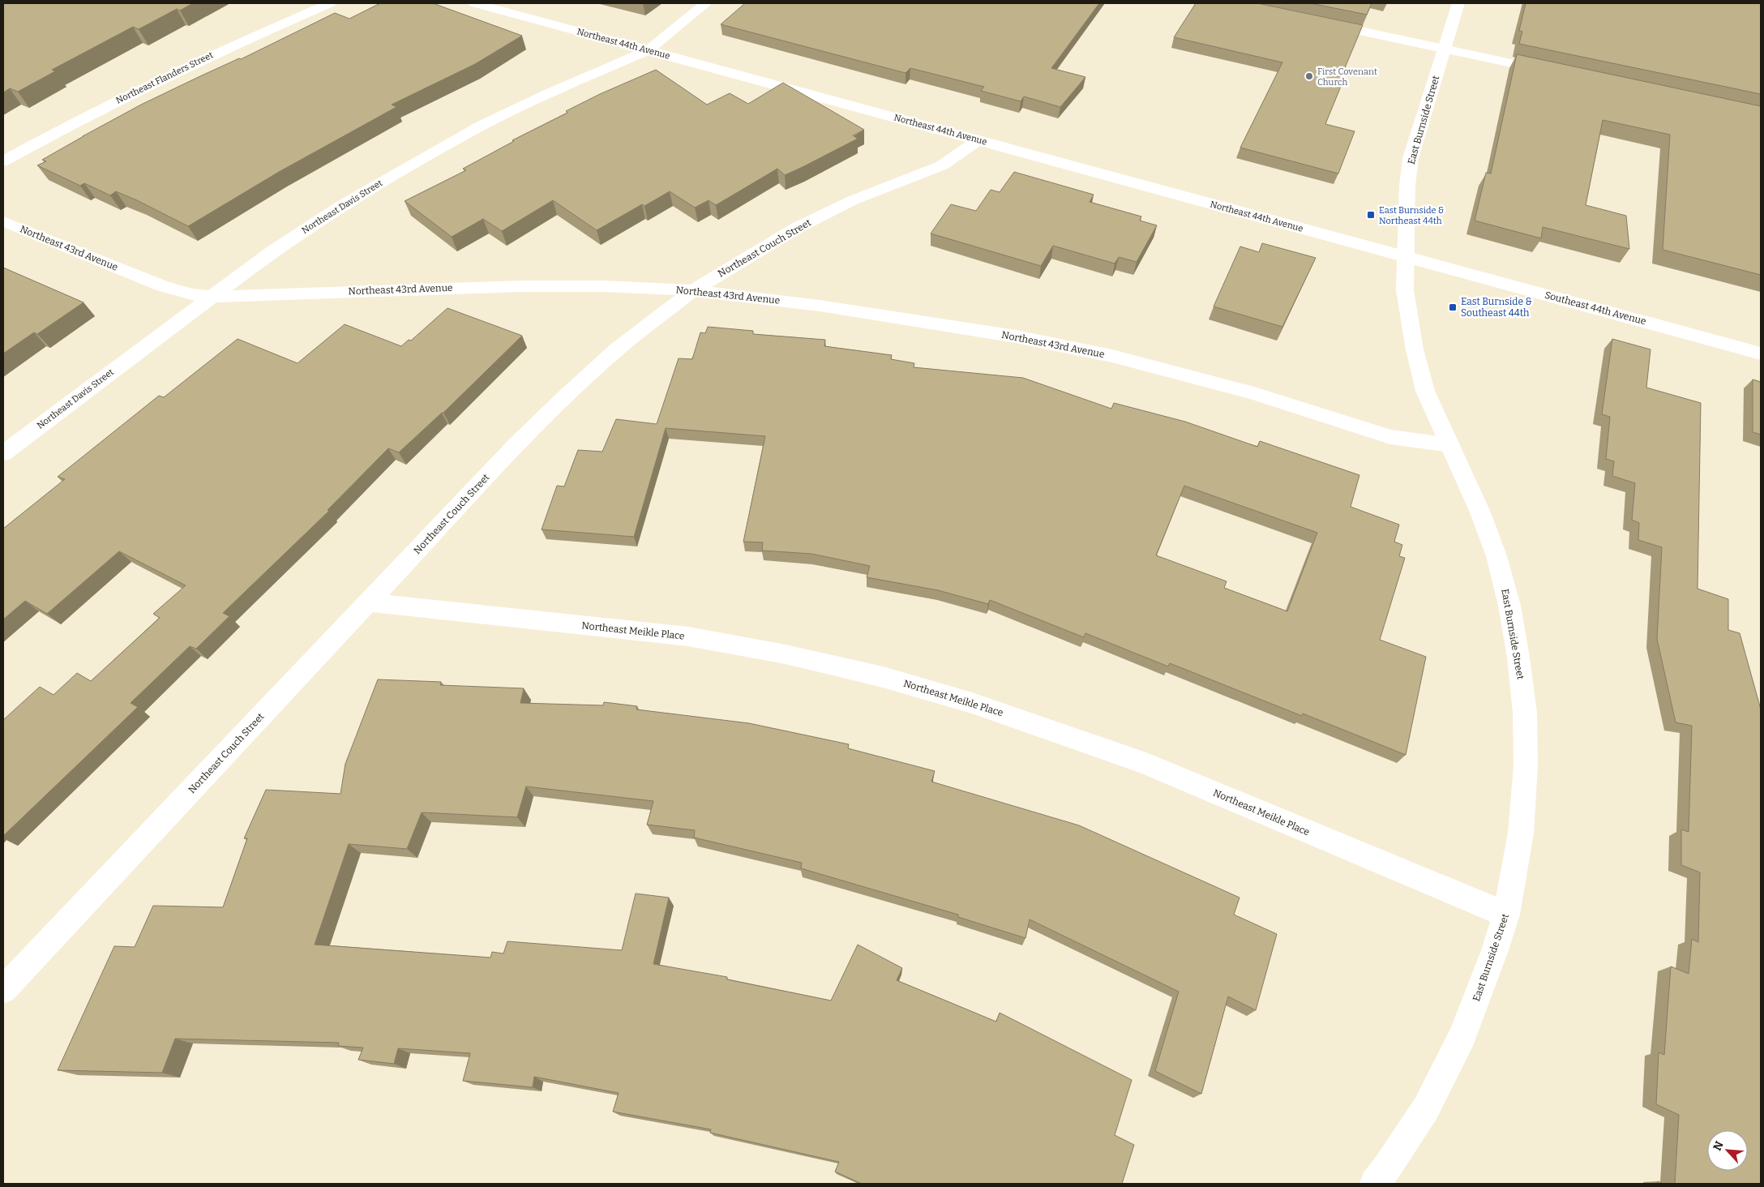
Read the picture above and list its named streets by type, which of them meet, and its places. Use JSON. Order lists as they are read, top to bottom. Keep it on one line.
{"streets":{"street":["Northeast 44th Avenue","Northeast Flanders Street","East Burnside Street","Northeast Davis Street","Northeast 43rd Avenue","Northeast Couch Street","Southeast 44th Avenue","Northeast Meikle Place"]},"crossings":[["Northeast 44th Avenue","East Burnside Street"],["Northeast 44th Avenue","Northeast Davis Street"],["Northeast 44th Avenue","Northeast Couch Street"],["Northeast 44th Avenue","Southeast 44th Avenue"],["East Burnside Street","Northeast 43rd Avenue"],["East Burnside Street","Southeast 44th Avenue"],["East Burnside Street","Northeast Meikle Place"],["Northeast Davis Street","Northeast 43rd Avenue"],["Northeast 43rd Avenue","Northeast Couch Street"],["Northeast Couch Street","Northeast Meikle Place"]],"places":{"other":["First Covenant Church"],"transit":["East Burnside & Northeast 44th","East Burnside & Southeast 44th"]},"north":"top left"}
